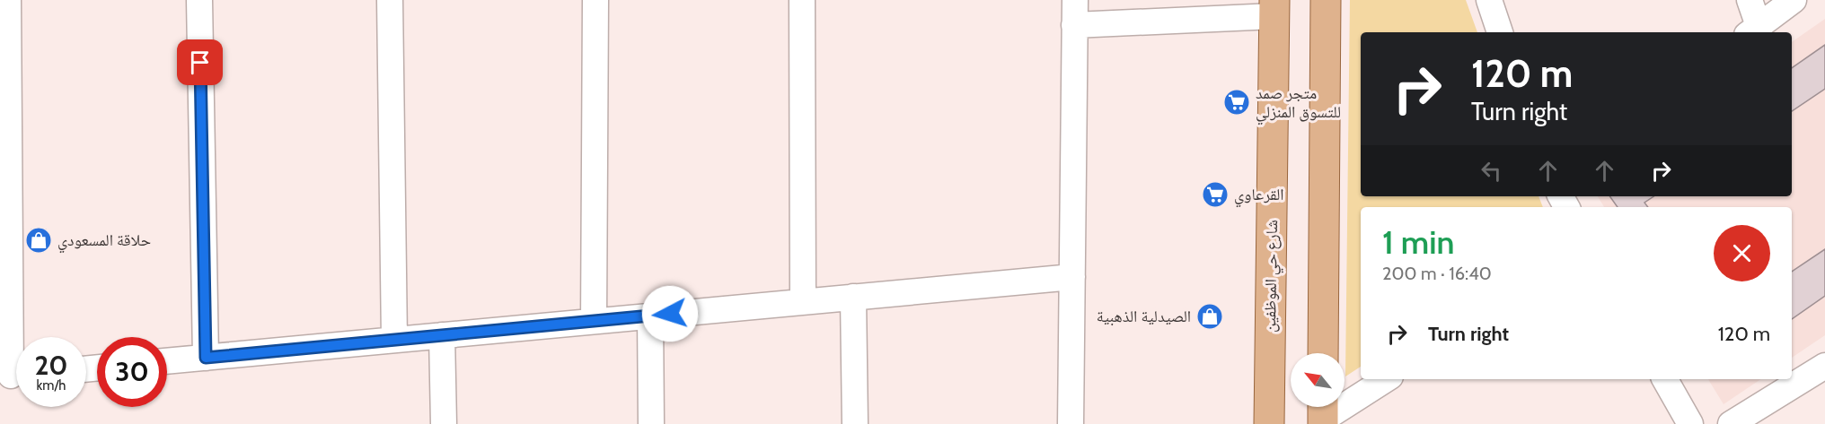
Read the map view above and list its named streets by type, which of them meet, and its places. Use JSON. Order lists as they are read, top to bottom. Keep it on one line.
{"streets":{"main road":["شارع حي الموظفين"]},"places":{"supermarket":["متجر صمد للتسوق المنزلي","القرعاوي"],"shop":["حلاقة المسعودي","الصيدلية الذهبية"]},"north":"top left","page":{"turn":["120 m","Turn right"],"heading":["1 min","200 m · 16:40"],"list":[{"name":"Turn right","value":"120 m"}],"speed":"20 km/h","limit":"30"}}
